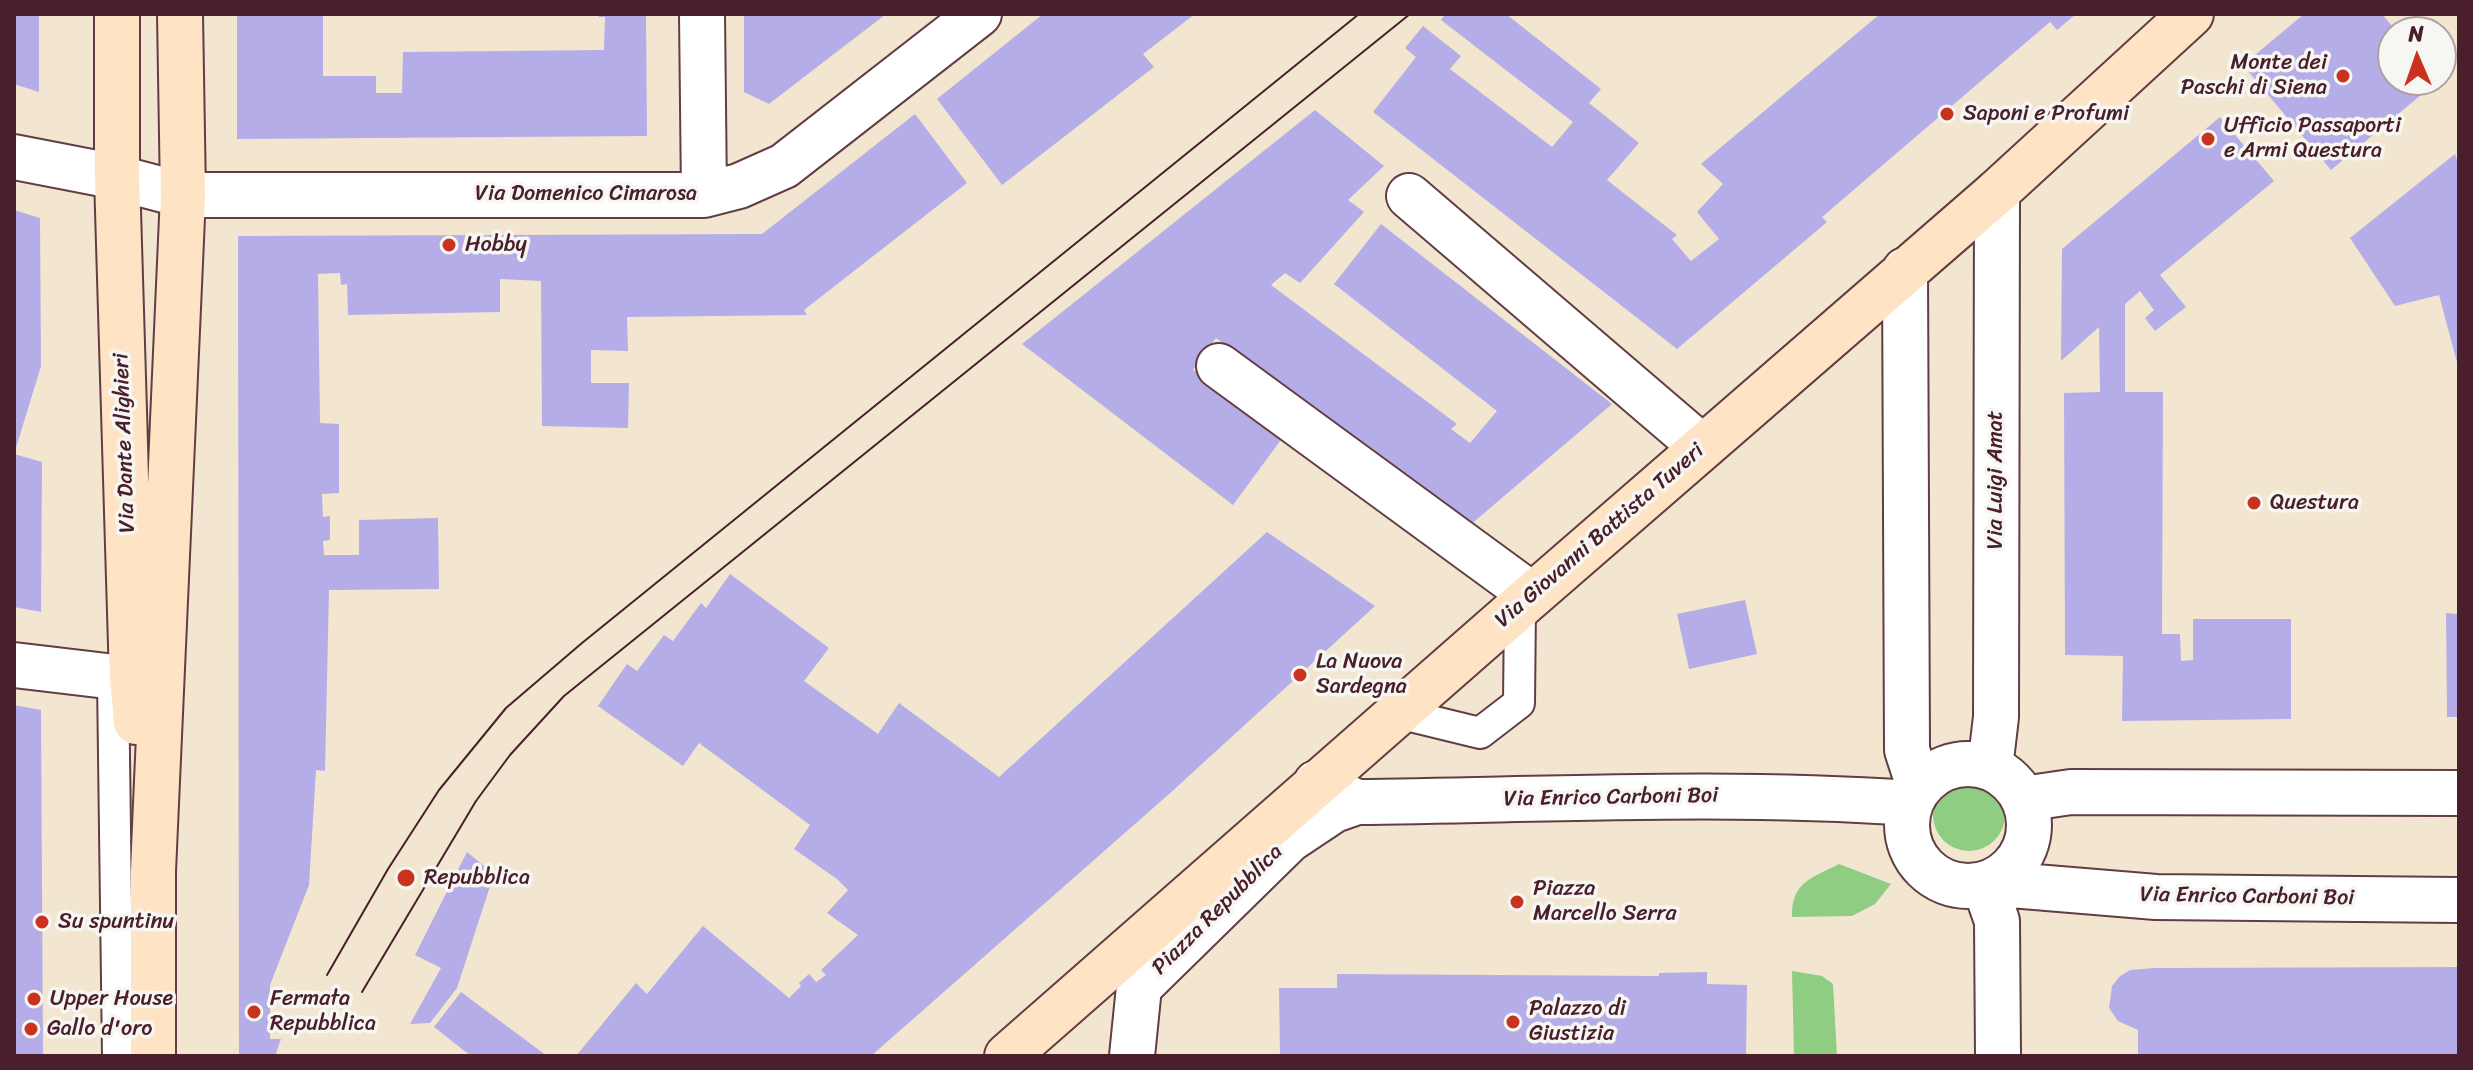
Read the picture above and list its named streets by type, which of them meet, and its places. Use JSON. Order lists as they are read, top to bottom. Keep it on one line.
{"streets":{"street":["Via Domenico Cimarosa","Via Dante Alighieri","Via Luigi Amat","Via Giovanni Battista Tuveri","Via Enrico Carboni Boi","Piazza Repubblica"]},"crossings":[["Via Domenico Cimarosa","Via Dante Alighieri"],["Via Luigi Amat","Via Giovanni Battista Tuveri"],["Via Luigi Amat","Via Enrico Carboni Boi"],["Via Giovanni Battista Tuveri","Via Enrico Carboni Boi"],["Via Enrico Carboni Boi","Piazza Repubblica"]],"places":["Monte dei Paschi di Siena","Saponi e Profumi","Ufficio Passaporti e Armi Questura","Hobby","Questura","La Nuova Sardegna","Repubblica","Piazza Marcello Serra","Su spuntinu","Upper House","Fermata Repubblica","Palazzo di Giustizia","Gallo d'oro"],"north":"top"}
